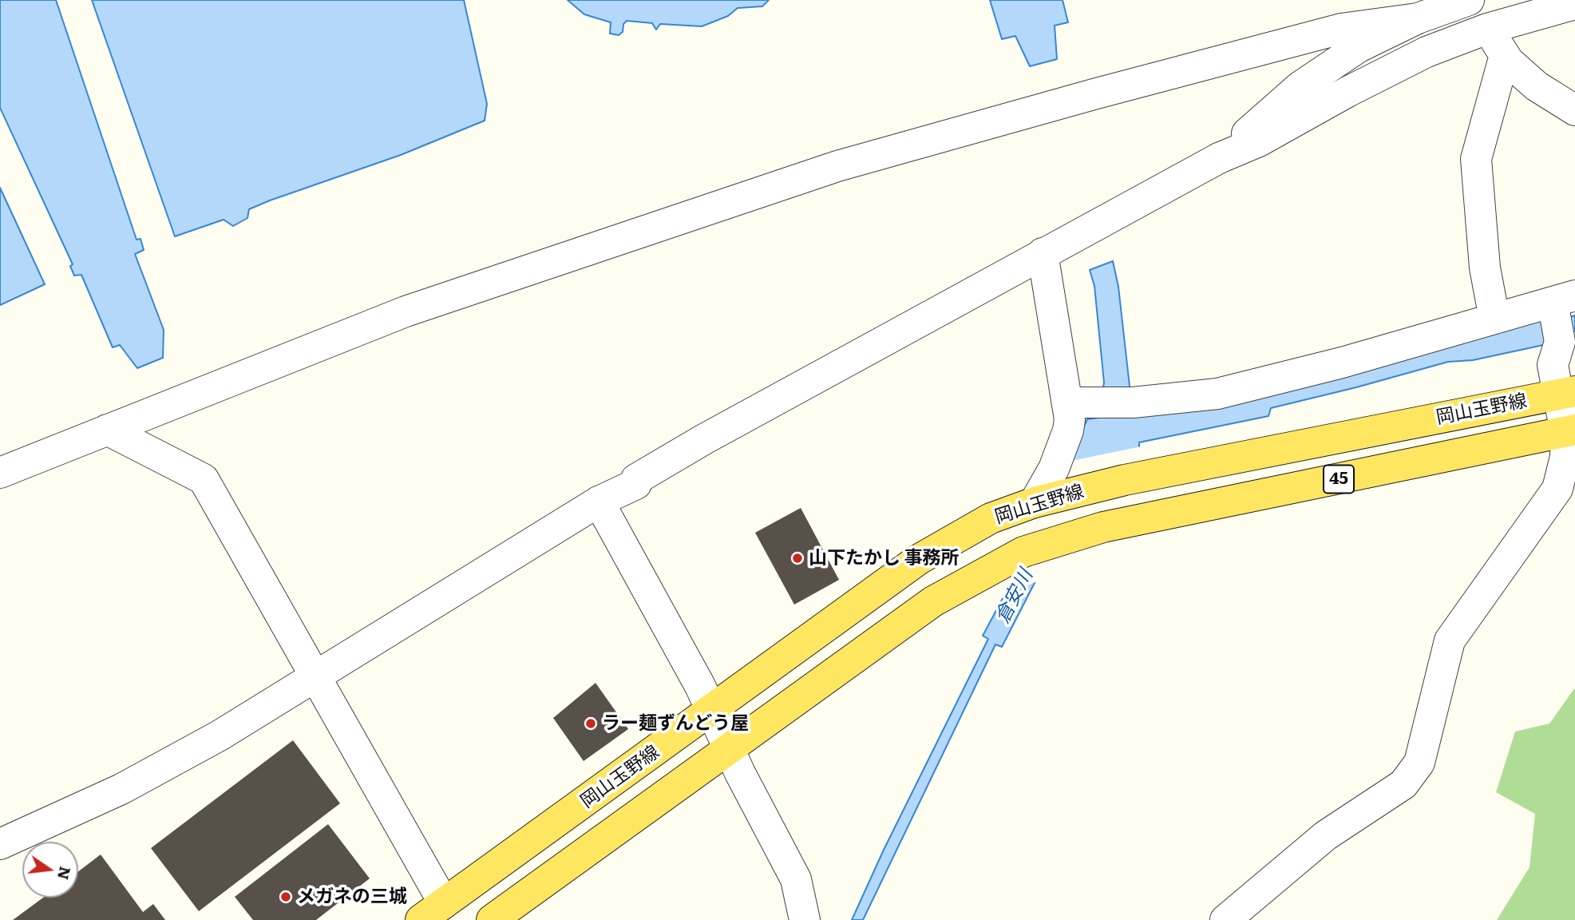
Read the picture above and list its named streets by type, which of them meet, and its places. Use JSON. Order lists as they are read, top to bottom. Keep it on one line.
{"streets":{"main road":["岡山玉野線","45"]},"water":["倉安川"],"places":["山下たかし 事務所","ラー麺ずんどう屋","メガネの三城"],"north":"right"}
